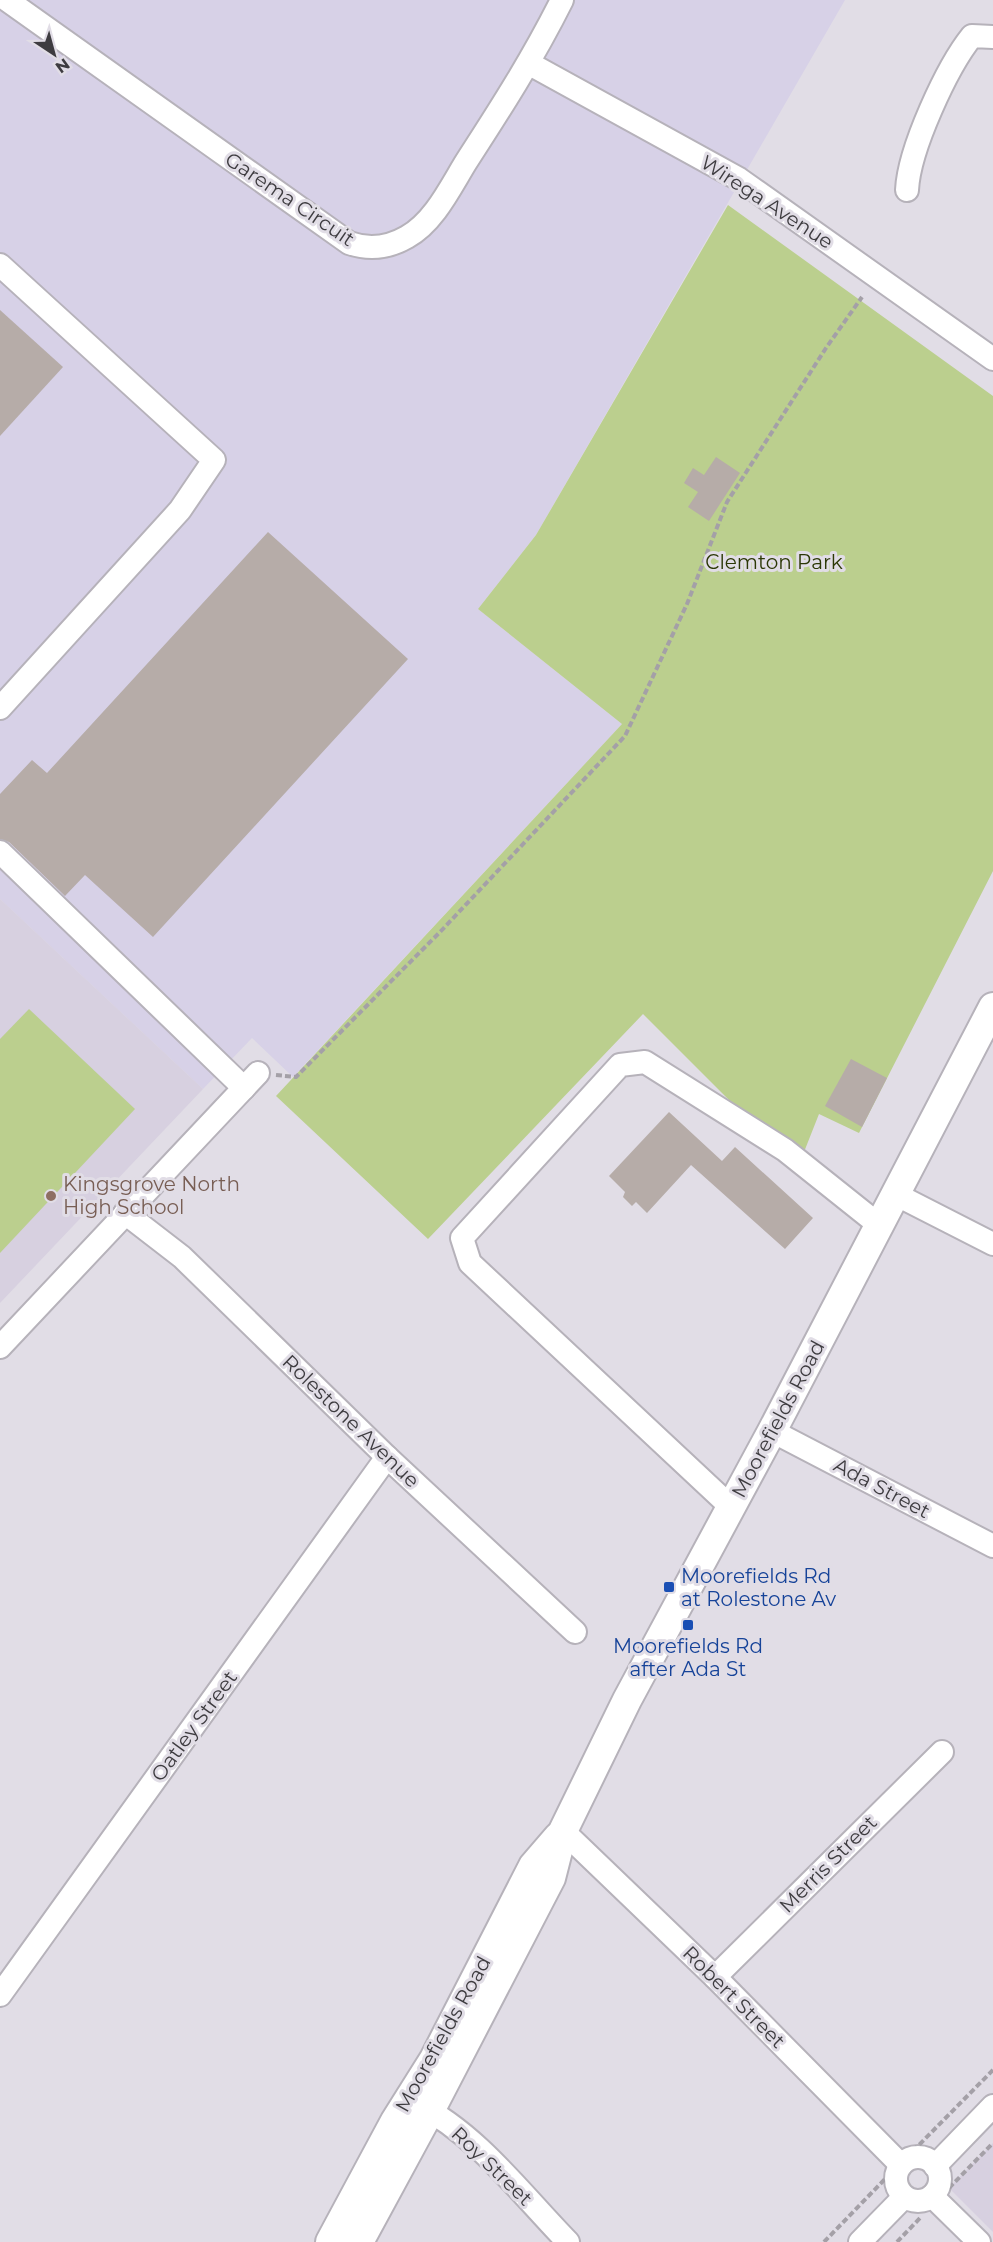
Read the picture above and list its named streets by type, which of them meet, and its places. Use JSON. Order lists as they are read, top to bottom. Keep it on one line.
{"streets":{"main road":["Moorefields Road"],"street":["Garema Circuit","Wirega Avenue","Rolestone Avenue","Ada Street","Oatley Street","Merris Street","Robert Street","Roy Street"]},"crossings":[["Garema Circuit","Wirega Avenue"],["Moorefields Road","Ada Street"],["Moorefields Road","Robert Street"],["Moorefields Road","Roy Street"],["Rolestone Avenue","Oatley Street"],["Merris Street","Robert Street"]],"parks":["Clemton Park"],"places":{"other":["Kingsgrove North High School"],"transit":["Moorefields Rd at Rolestone Av","Moorefields Rd after Ada St"]},"north":"bottom right"}
